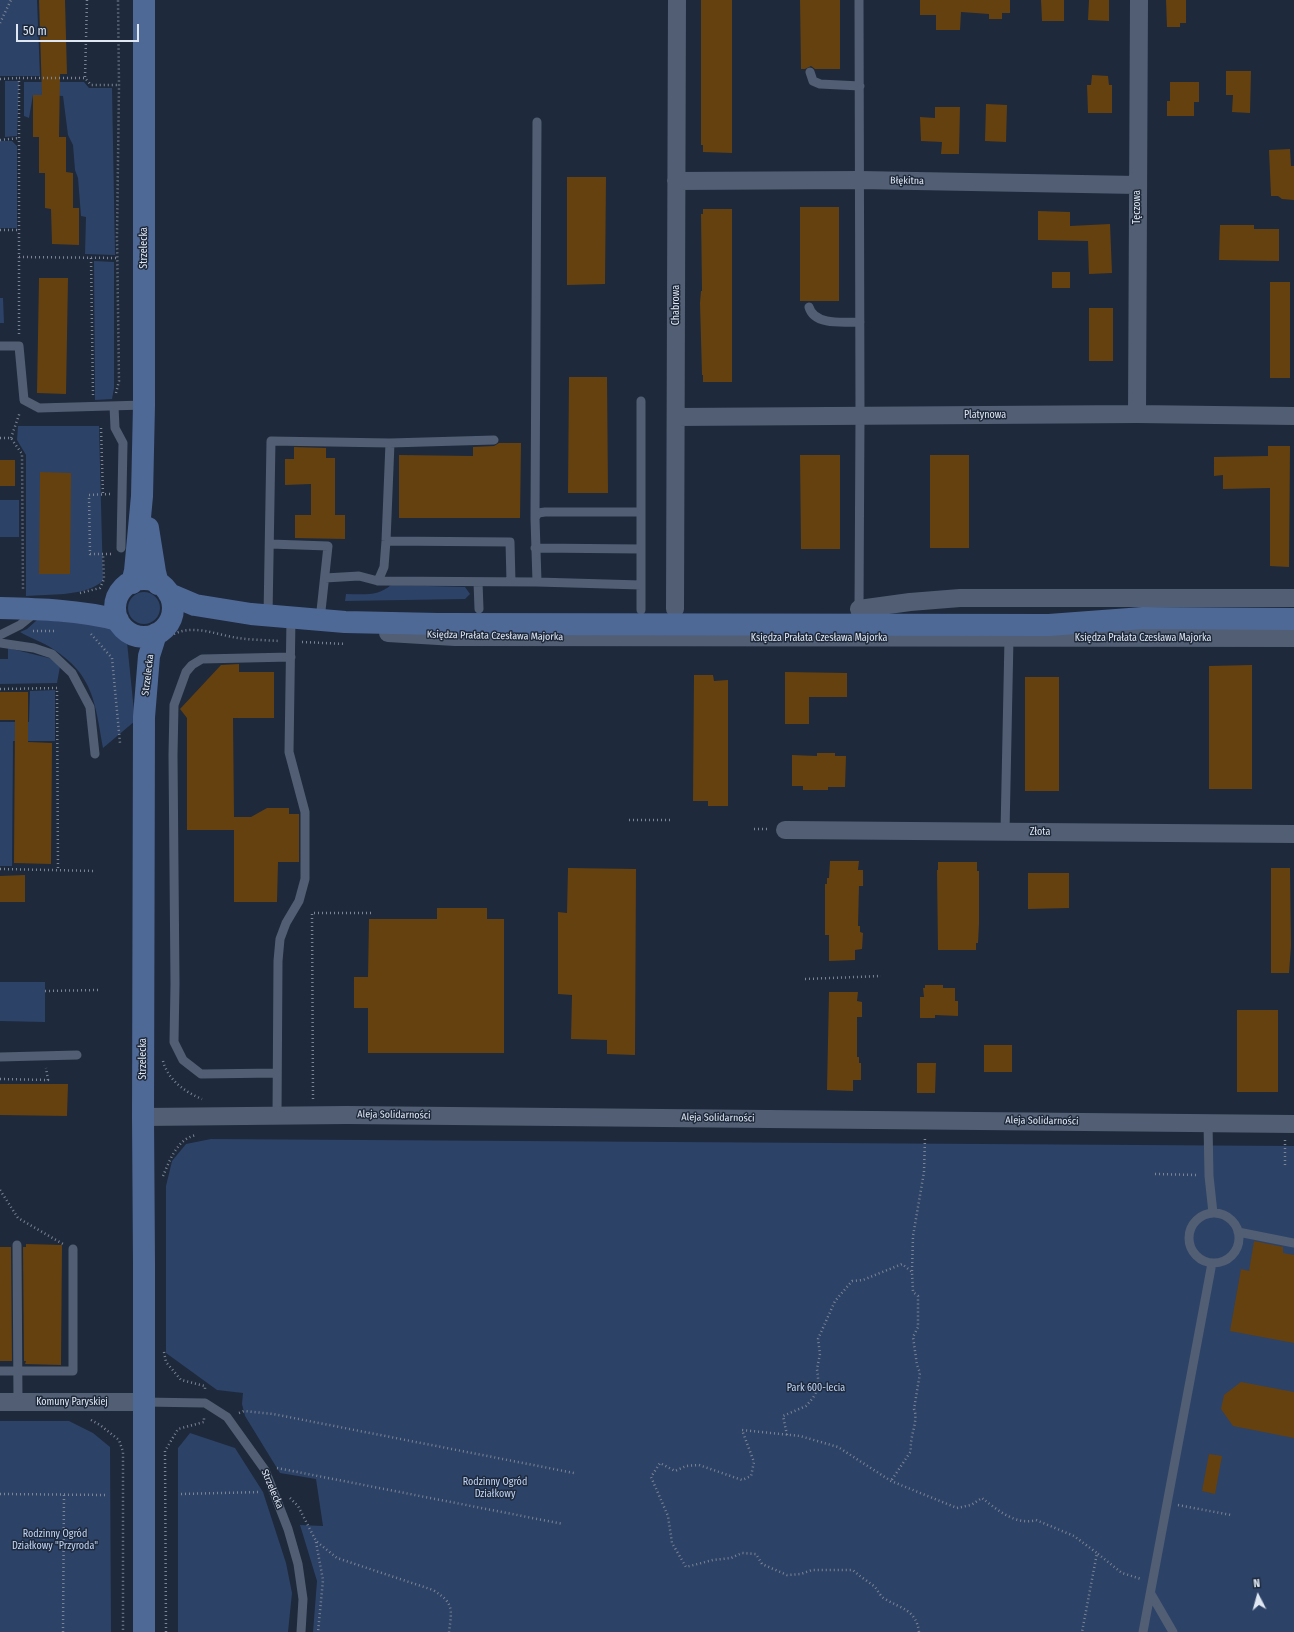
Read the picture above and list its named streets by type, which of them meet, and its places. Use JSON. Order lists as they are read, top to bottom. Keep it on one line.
{"streets":{"street":["Błękitna","Tęczowa","Strzelecka","Chabrowa","Platynowa","Księdza Prałata Czesława Majorka","Złota","Aleja Solidarności","Komuny Paryskiej"]},"crossings":[["Błękitna","Tęczowa"],["Błękitna","Chabrowa"],["Tęczowa","Platynowa"],["Strzelecka","Księdza Prałata Czesława Majorka"],["Strzelecka","Aleja Solidarności"],["Strzelecka","Komuny Paryskiej"],["Chabrowa","Platynowa"],["Chabrowa","Księdza Prałata Czesława Majorka"]],"parks":["Park 600-lecia","Rodzinny Ogród Działkowy","Rodzinny Ogród Działkowy \"Przyroda\""],"scale_bar":"50 m","north":"top"}
